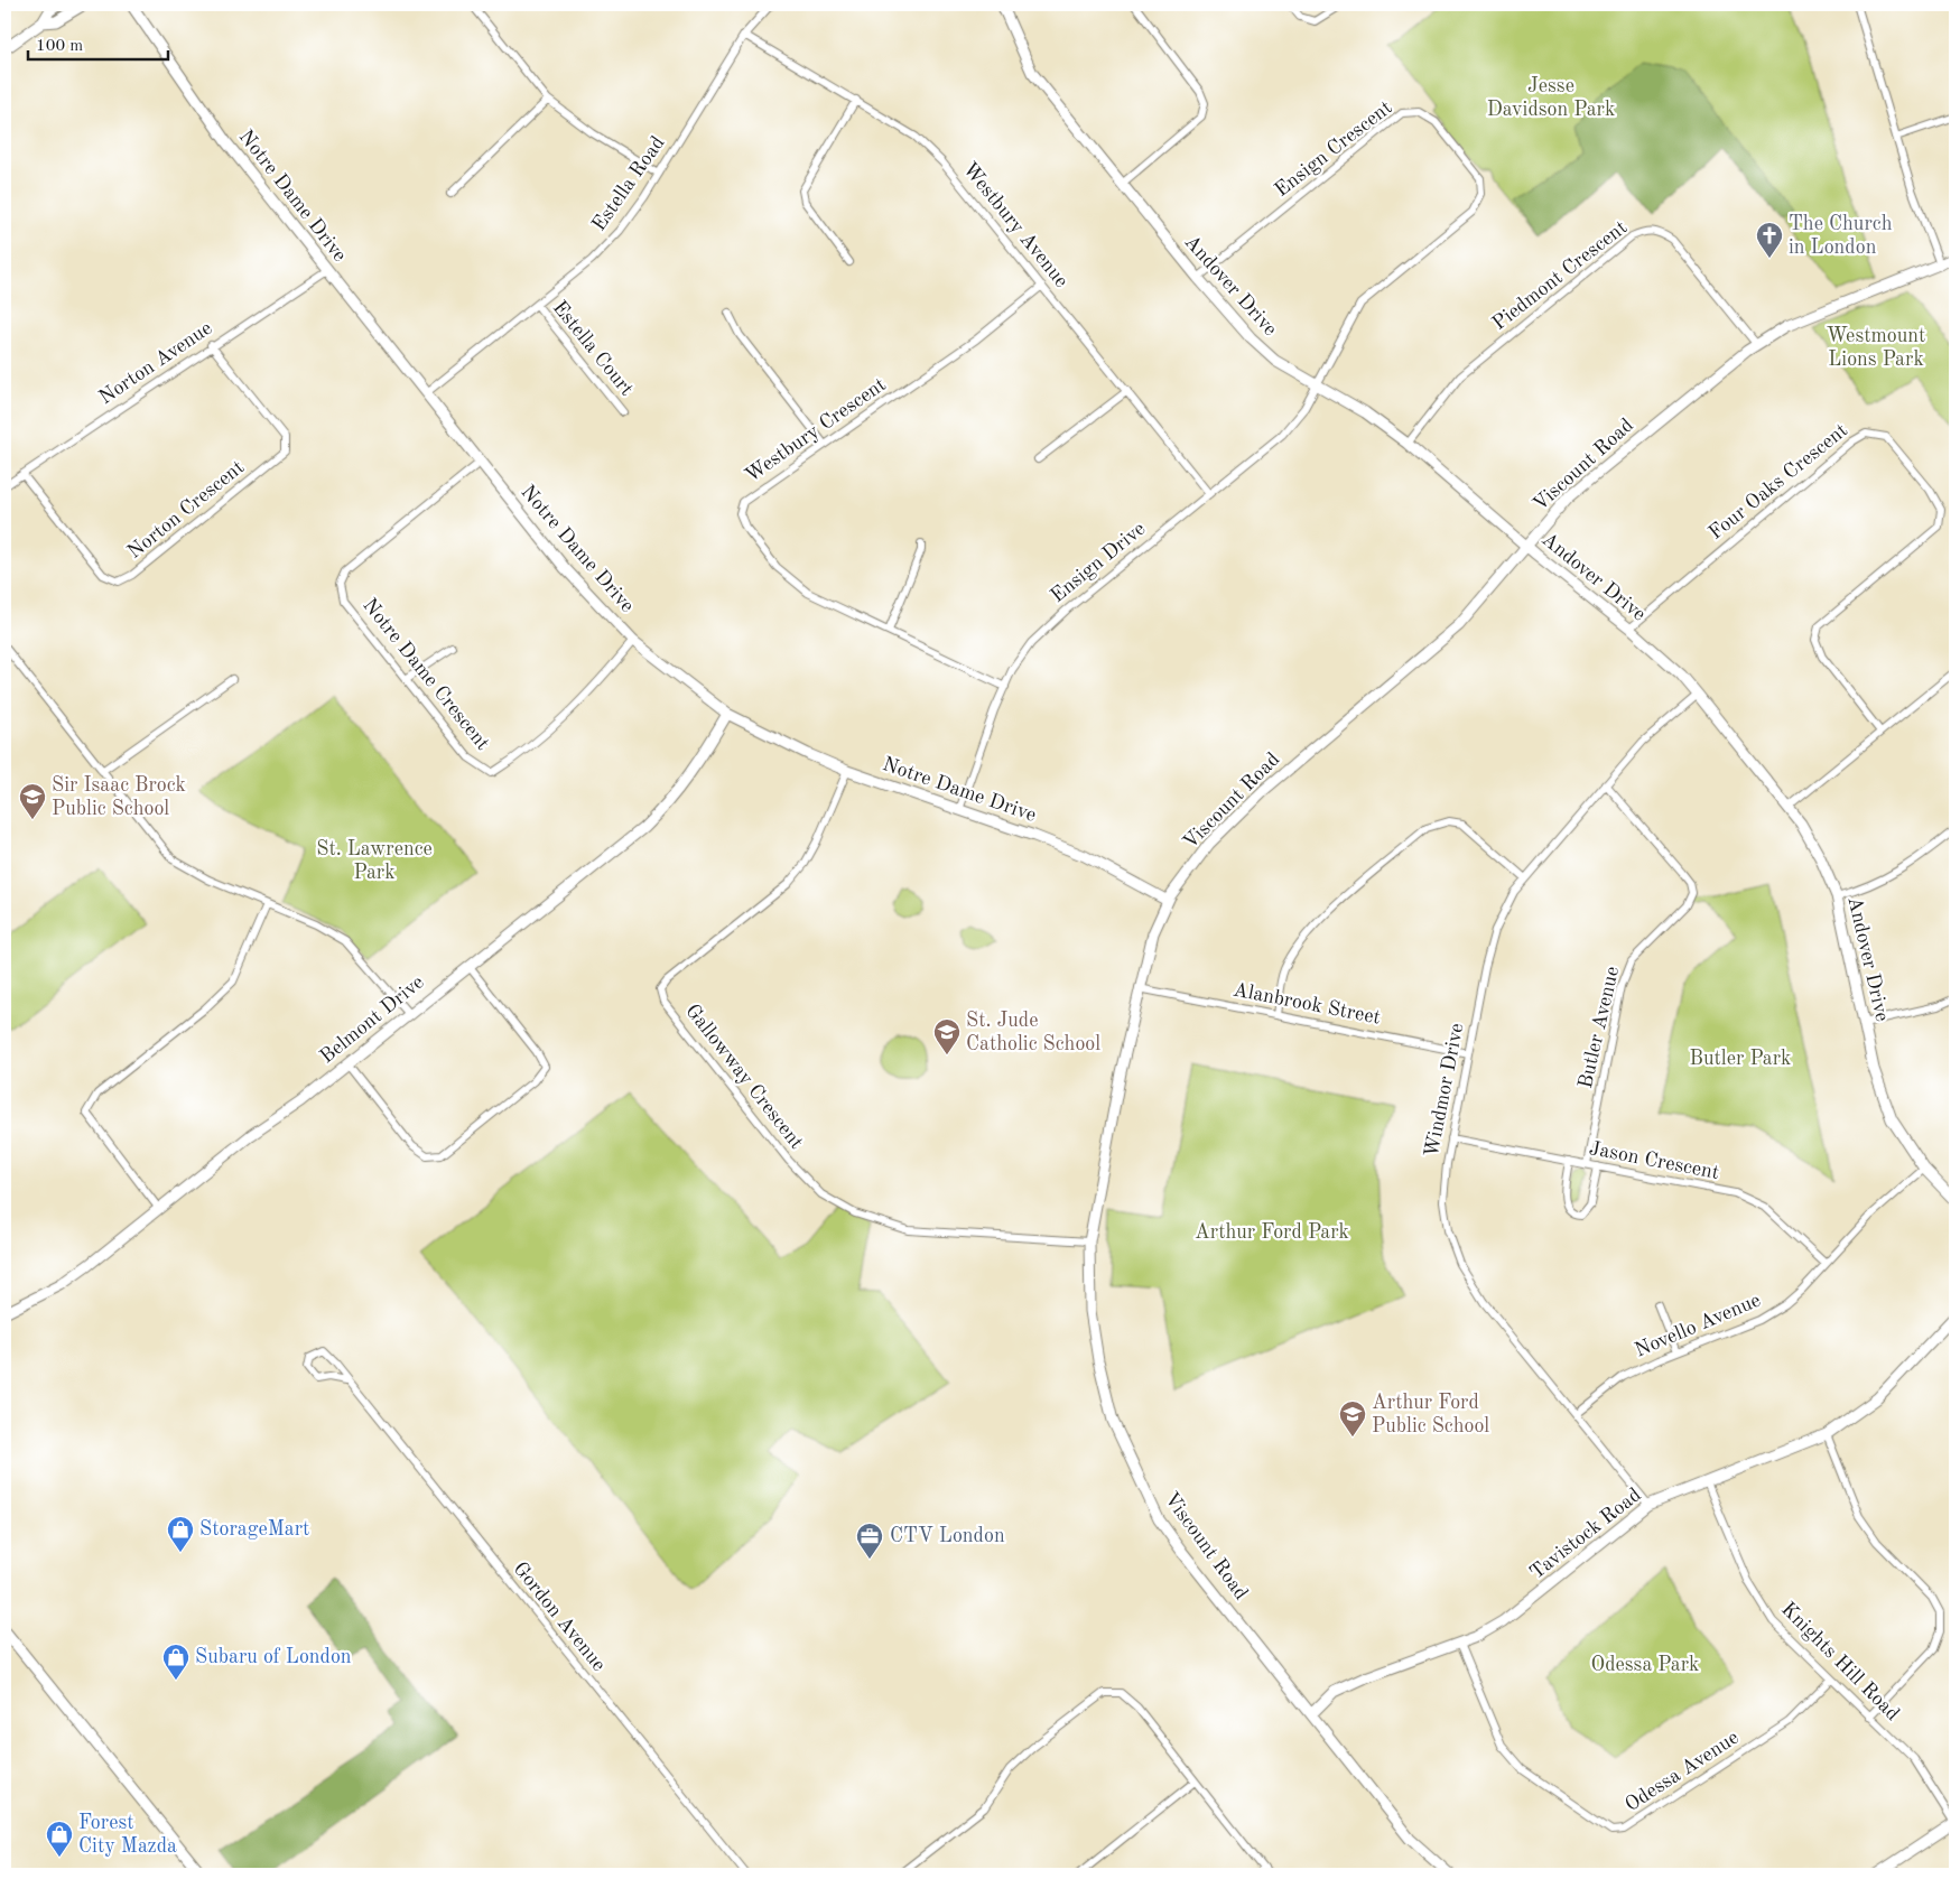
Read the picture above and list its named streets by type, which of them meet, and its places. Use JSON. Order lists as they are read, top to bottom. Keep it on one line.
{"streets":{"street":["Ensign Crescent","Estella Road","Notre Dame Drive","Westbury Avenue","Piedmont Crescent","Andover Drive","Estella Court","Norton Avenue","Westbury Crescent","Viscount Road","Four Oaks Crescent","Norton Crescent","Ensign Drive","Notre Dame Crescent","Alanbrook Street","Belmont Drive","Butler Avenue","Gallowway Crescent","Windmor Drive","Jason Crescent","Novello Avenue","Tavistock Road","Gordon Avenue","Knights Hill Road","Odessa Avenue"]},"crossings":[["Ensign Crescent","Andover Drive"],["Ensign Crescent","Ensign Drive"],["Estella Road","Notre Dame Drive"],["Estella Road","Westbury Avenue"],["Estella Road","Estella Court"],["Notre Dame Drive","Norton Avenue"],["Notre Dame Drive","Viscount Road"],["Notre Dame Drive","Ensign Drive"],["Notre Dame Drive","Notre Dame Crescent"],["Notre Dame Drive","Belmont Drive"],["Notre Dame Drive","Gallowway Crescent"],["Westbury Avenue","Westbury Crescent"],["Westbury Avenue","Ensign Drive"],["Piedmont Crescent","Andover Drive"],["Piedmont Crescent","Viscount Road"],["Andover Drive","Viscount Road"],["Andover Drive","Four Oaks Crescent"],["Andover Drive","Ensign Drive"],["Andover Drive","Windmor Drive"],["Andover Drive","Novello Avenue"],["Norton Avenue","Norton Crescent"],["Westbury Crescent","Ensign Drive"],["Viscount Road","Alanbrook Street"],["Viscount Road","Gallowway Crescent"],["Viscount Road","Tavistock Road"],["Alanbrook Street","Windmor Drive"],["Butler Avenue","Windmor Drive"],["Butler Avenue","Jason Crescent"],["Windmor Drive","Jason Crescent"],["Windmor Drive","Novello Avenue"],["Windmor Drive","Tavistock Road"],["Jason Crescent","Novello Avenue"],["Tavistock Road","Knights Hill Road"],["Tavistock Road","Odessa Avenue"],["Knights Hill Road","Odessa Avenue"]],"parks":["Jesse Davidson Park","Westmount Lions Park","St. Lawrence Park","Butler Park","Arthur Ford Park","Odessa Park"],"places":{"church":["The Church in London"],"school or university":["Sir Isaac Brock Public School","St. Jude Catholic School","Arthur Ford Public School"],"shop":["StorageMart","Subaru of London","Forest City Mazda"],"office":["CTV London"]},"scale_bar":"100 m"}
